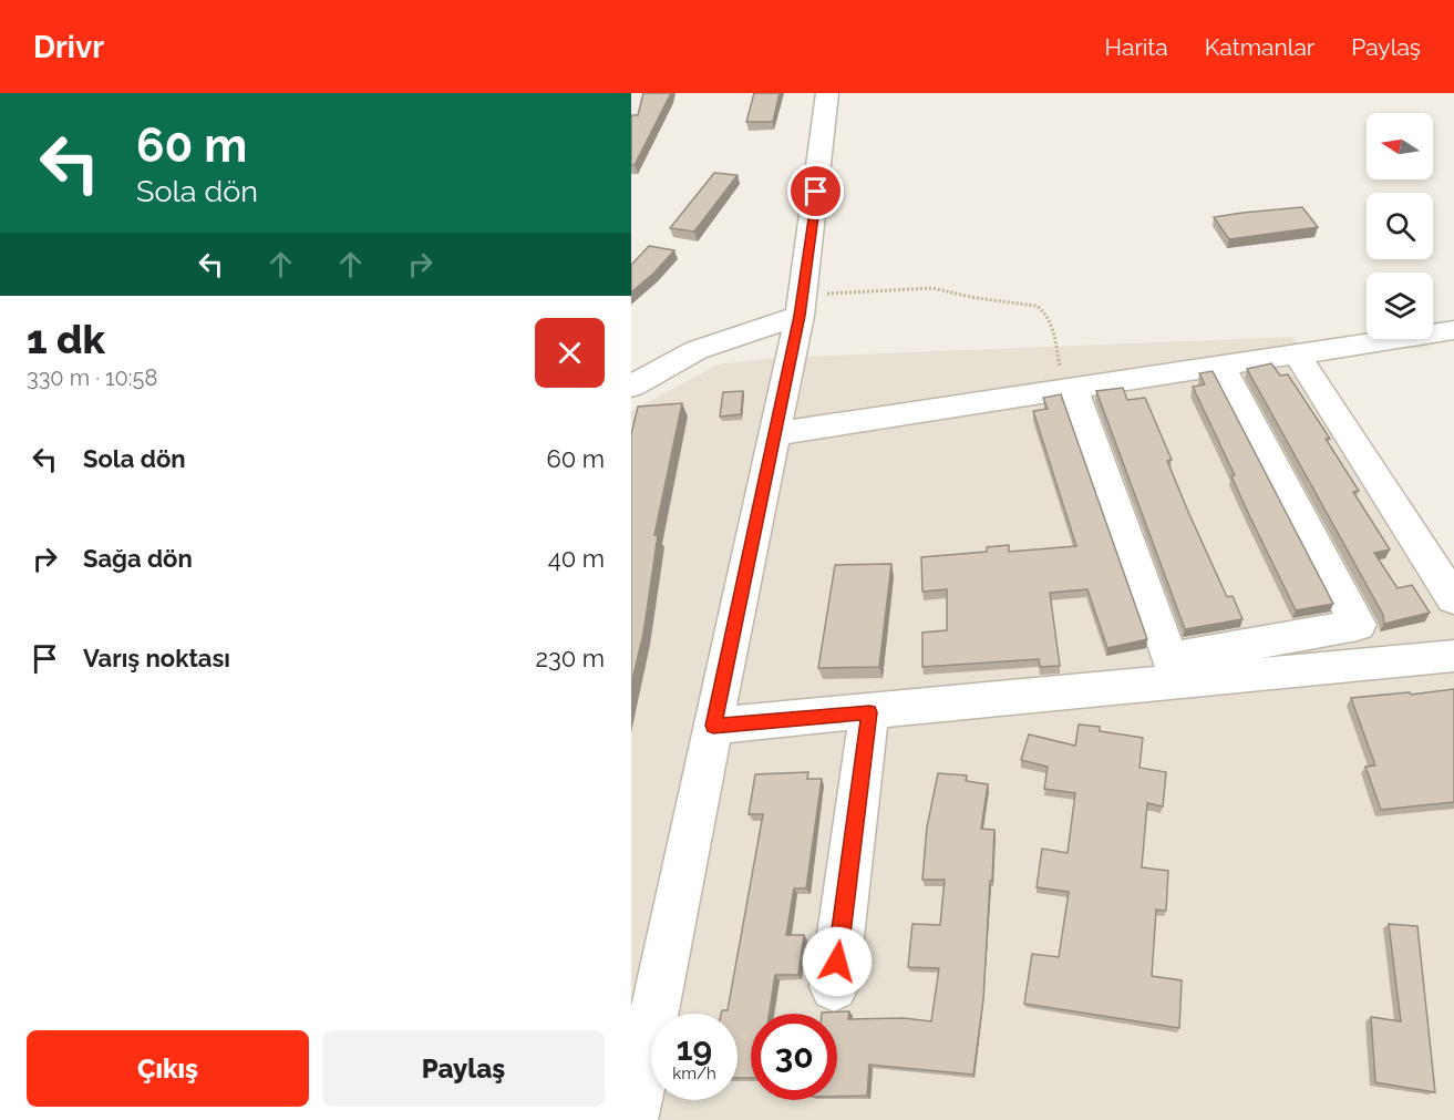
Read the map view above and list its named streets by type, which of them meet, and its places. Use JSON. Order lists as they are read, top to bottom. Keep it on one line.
{"north":"left","page":{"header":"Drivr","nav":["Harita","Katmanlar","Paylaş"],"turn":["60 m","Sola dön"],"heading":["1 dk","330 m · 10:58"],"list":[{"name":"Sola dön","value":"60 m"},{"name":"Sağa dön","value":"40 m"},{"name":"Varış noktası","value":"230 m"}],"speed":"19 km/h","limit":"30","buttons":["Çıkış","Paylaş"]}}
